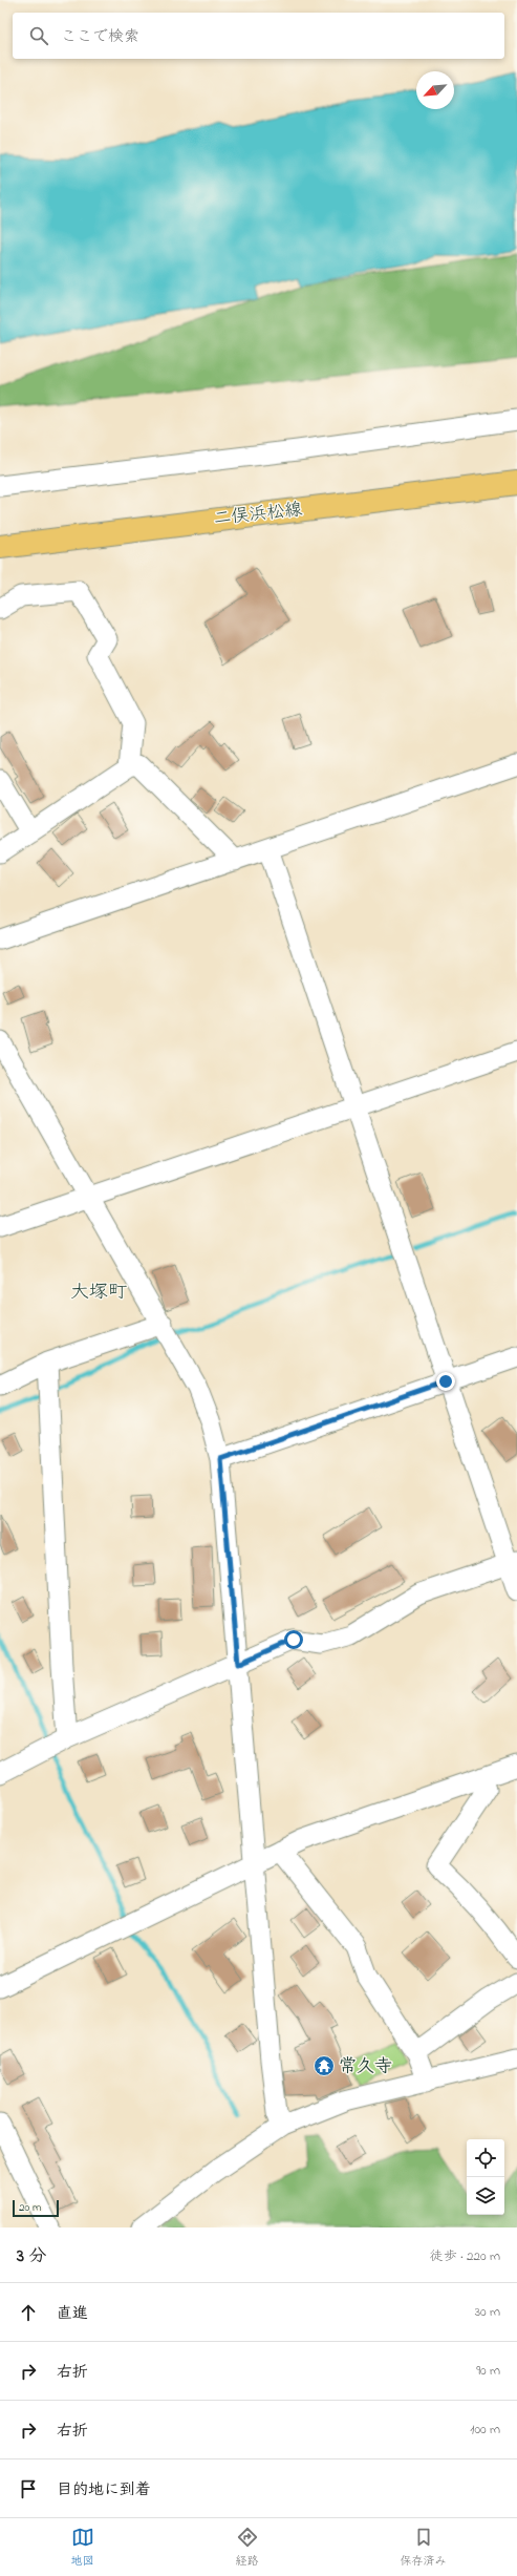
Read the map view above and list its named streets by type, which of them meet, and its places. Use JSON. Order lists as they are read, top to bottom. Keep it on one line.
{"streets":{"main road":["二俣浜松線"]},"districts":["大塚町"],"places":{"temple":["常久寺"]},"scale_bar":"20 m","north":"bottom left","page":{"search":"ここで検索","scale":"20 m","heading":["3 分","徒歩 · 220 m"],"list":[["直進","30 m"],["右折","90 m"],["右折","100 m"],"目的地に到着"],"nav":["地図","経路","保存済み"]}}
